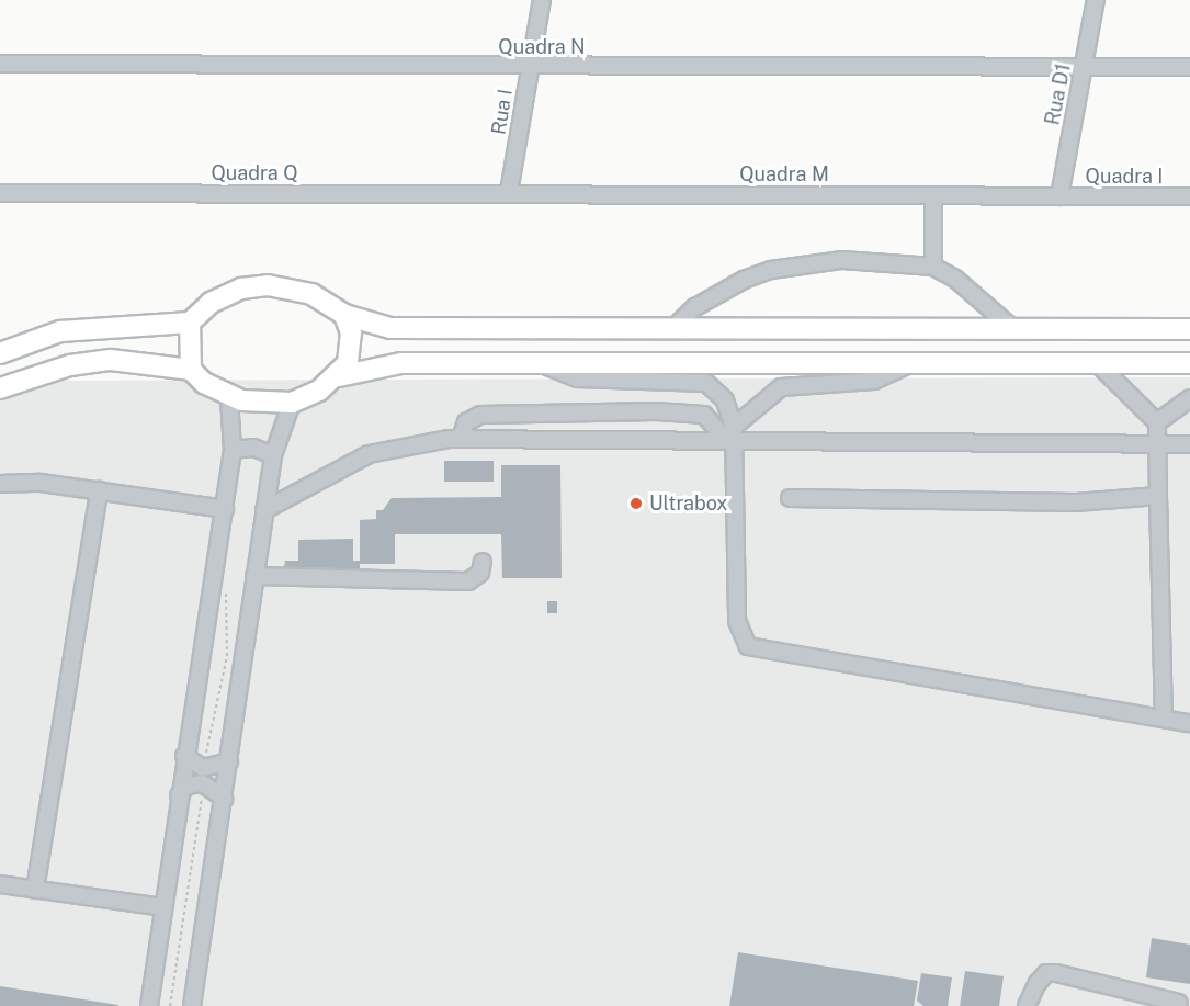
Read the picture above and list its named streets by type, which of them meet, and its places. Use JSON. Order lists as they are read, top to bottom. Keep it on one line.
{"streets":{"street":["Quadra N","Rua D1","Rua I","Quadra Q","Quadra M","Quadra I"]},"crossings":[["Quadra N","Rua D1"],["Quadra N","Rua I"],["Rua D1","Quadra M"],["Rua D1","Quadra I"],["Rua I","Quadra Q"],["Rua I","Quadra M"],["Quadra Q","Quadra M"],["Quadra M","Quadra I"]],"places":["Ultrabox"]}
